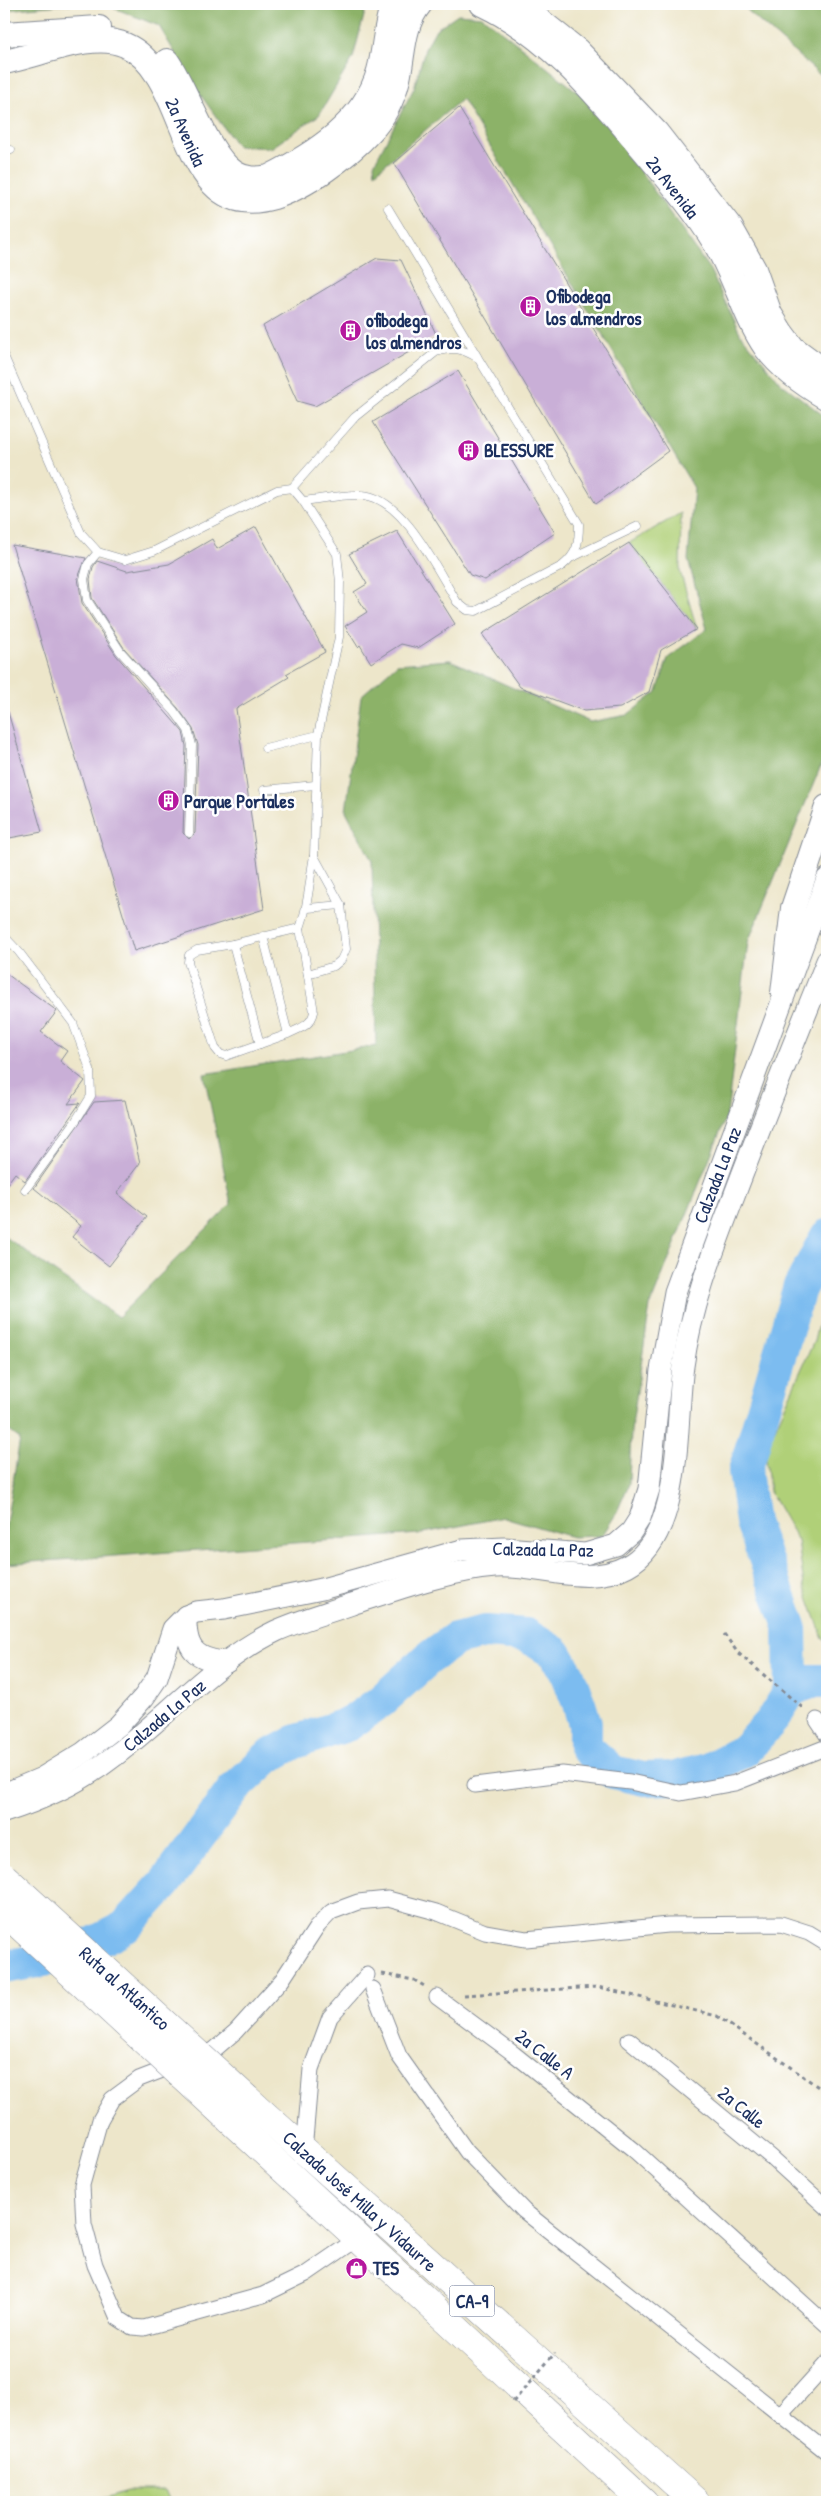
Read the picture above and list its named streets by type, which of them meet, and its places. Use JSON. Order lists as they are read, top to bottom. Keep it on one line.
{"streets":{"highway":["Ruta al Atlántico","Calzada José Milla y Vidaurre","CA-9"],"main road":["2a Avenida","Calzada La Paz"],"street":["2a Calle A","2a Calle"]},"crossings":[["Ruta al Atlántico","Calzada José Milla y Vidaurre"]],"places":{"building":["Ofibodega los almendros","ofibodega los almendros","BLESSURE","Parque Portales"],"shop":["TES"]}}
